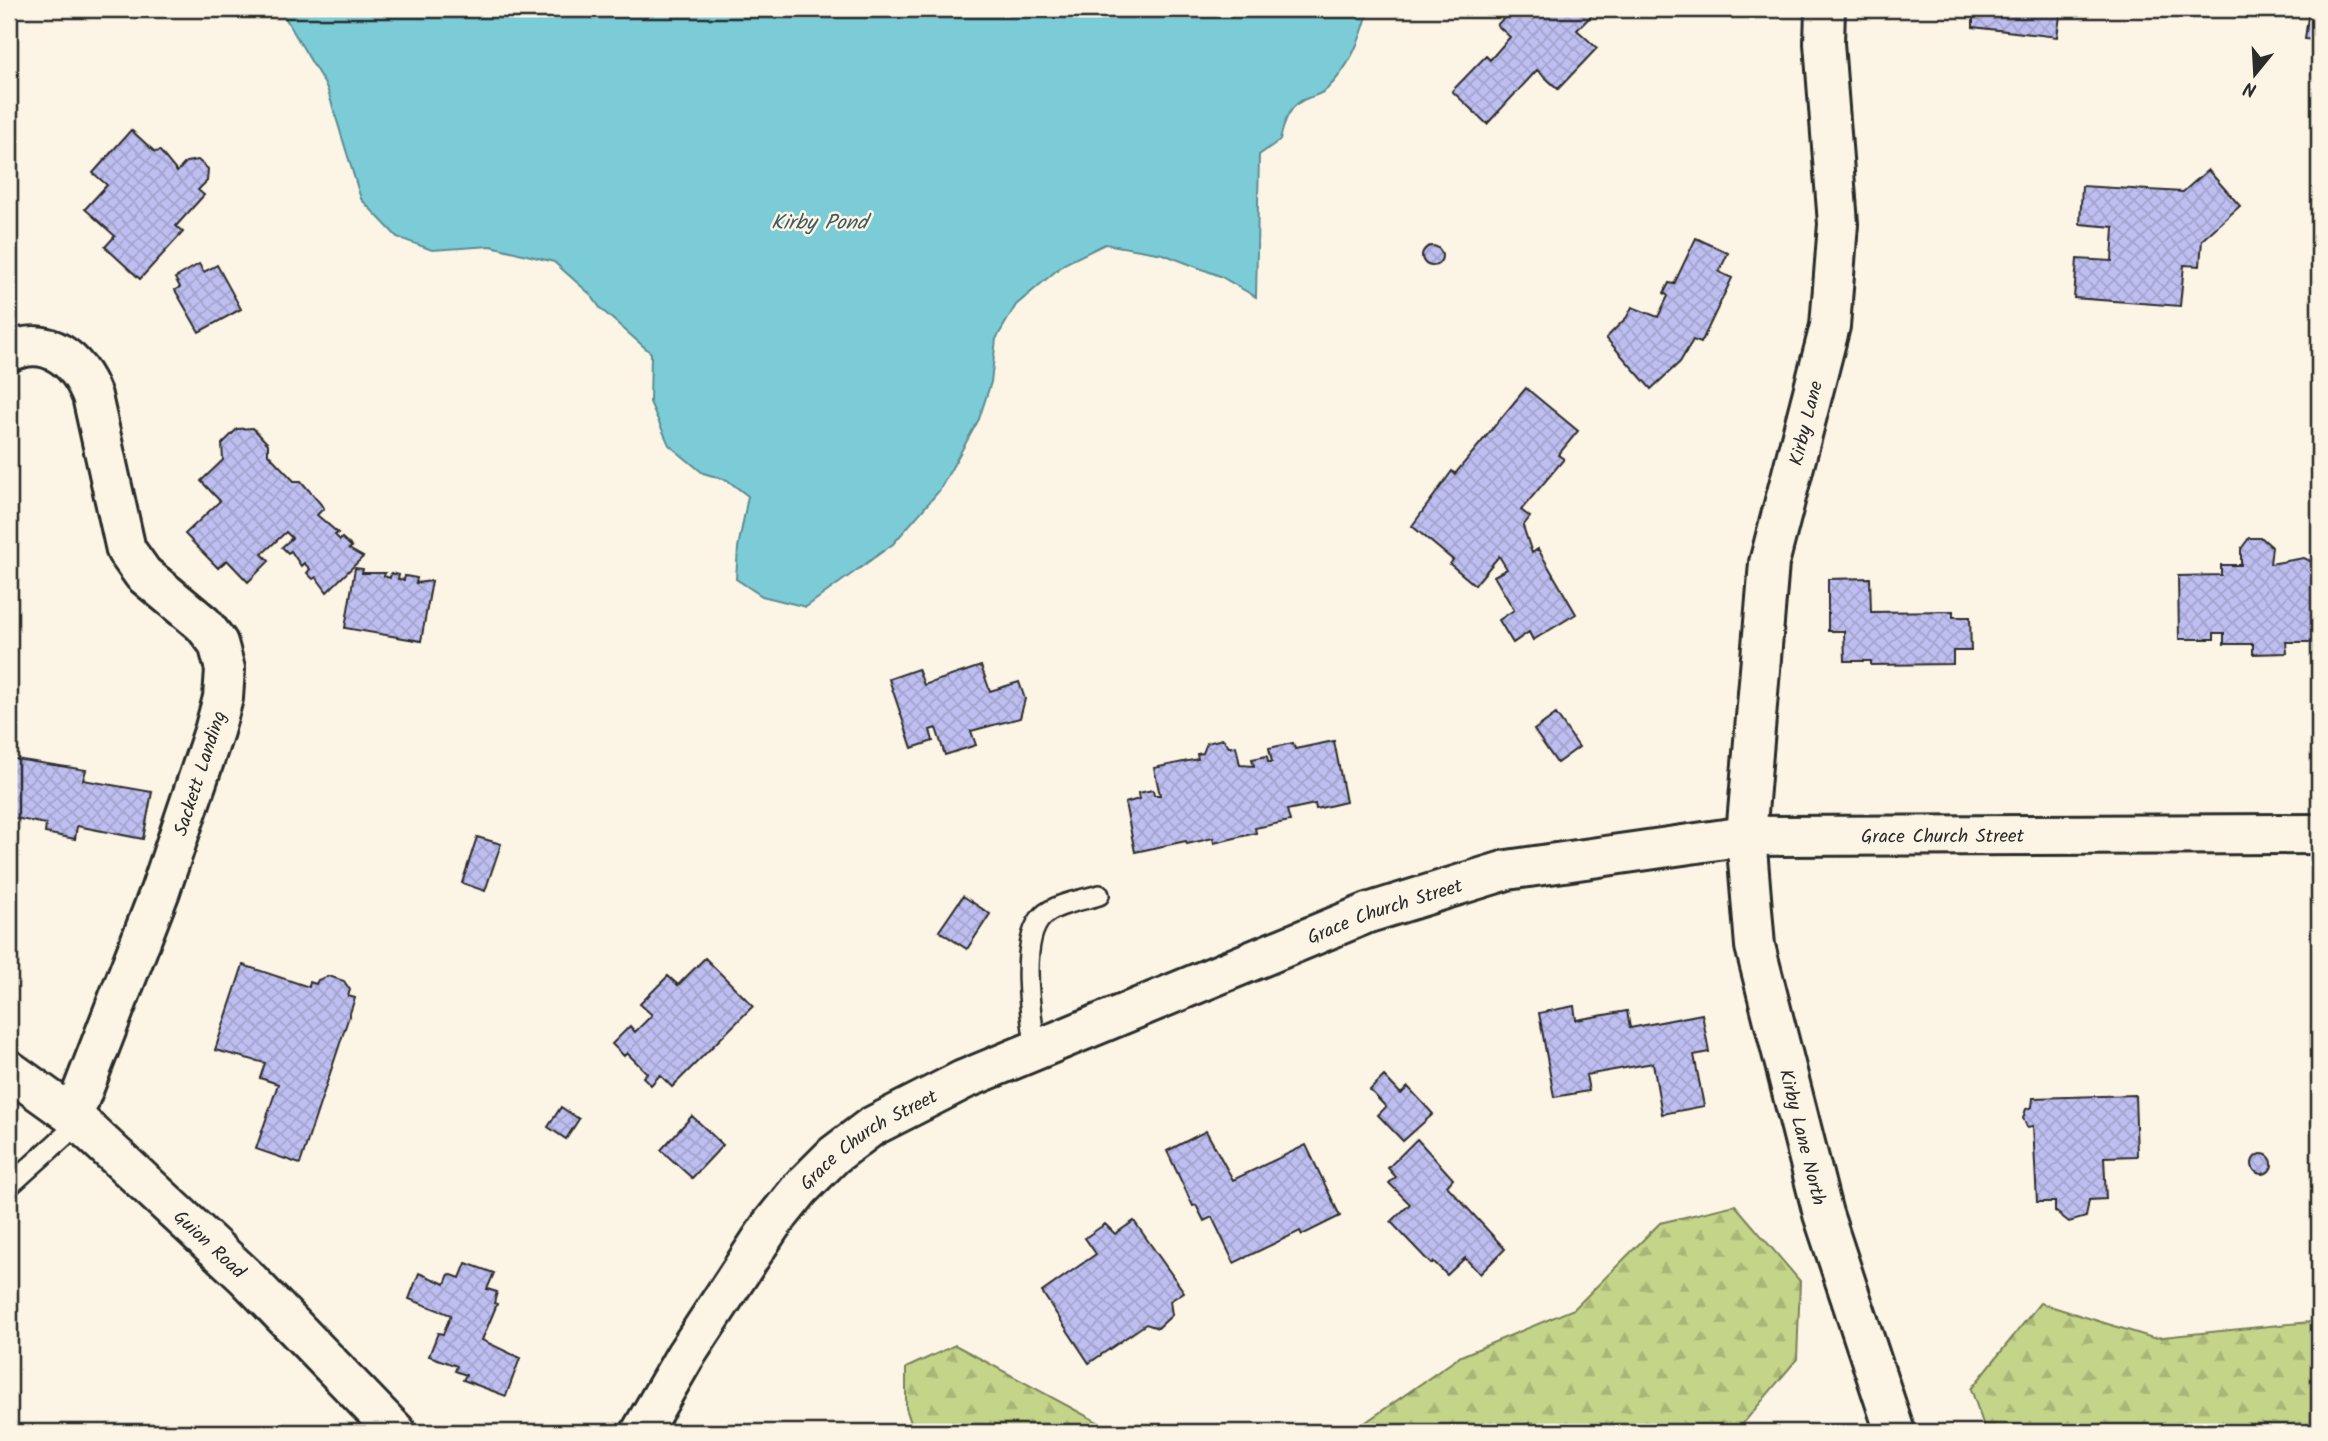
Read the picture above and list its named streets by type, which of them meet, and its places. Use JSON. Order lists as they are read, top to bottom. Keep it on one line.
{"streets":{"street":["Kirby Lane","Sackett Landing","Grace Church Street","Kirby Lane North","Guion Road"]},"crossings":[["Kirby Lane","Grace Church Street"],["Kirby Lane","Kirby Lane North"],["Sackett Landing","Guion Road"],["Grace Church Street","Kirby Lane North"]],"water":["Kirby Pond"],"north":"bottom"}
